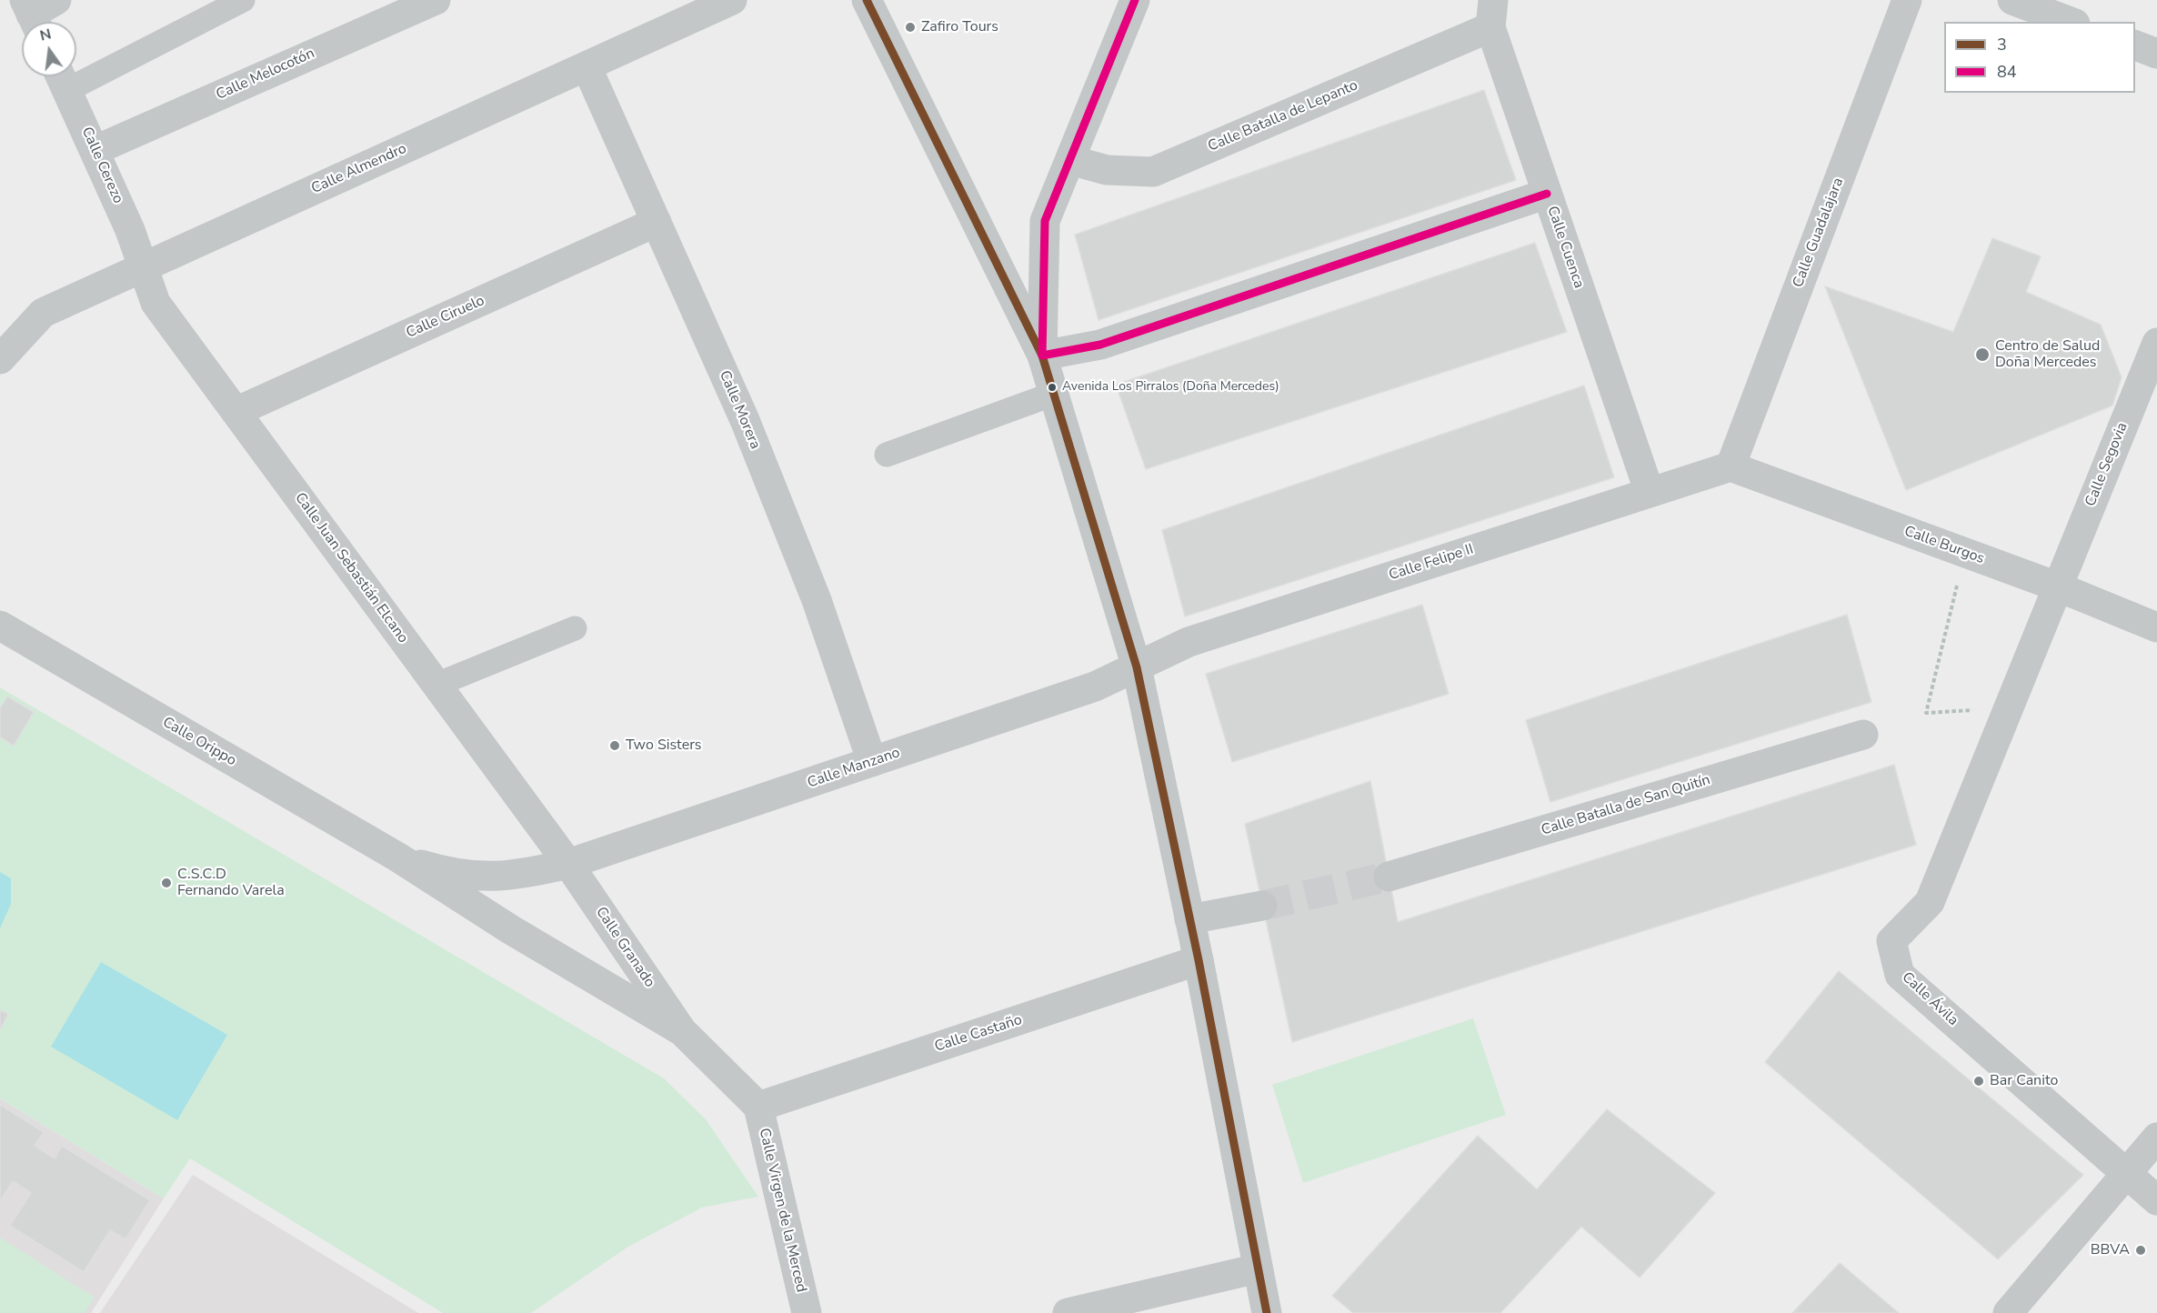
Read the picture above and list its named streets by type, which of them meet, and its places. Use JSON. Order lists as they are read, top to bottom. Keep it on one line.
{"streets":{"street":["Calle Melocotón","Calle Batalla de Lepanto","Calle Cerezo","Calle Almendro","Calle Guadalajara","Calle Cuenca","Calle Ciruelo","Calle Morera","Calle Segovia","Calle Burgos","Calle Felipe II","Calle Juan Sebastián Elcano","Calle Orippo","Calle Manzano","Calle Batalla de San Quitín","Calle Granado","Calle Ávila","Calle Castaño","Calle Virgen de la Merced"]},"crossings":[["Calle Melocotón","Calle Cerezo"],["Calle Batalla de Lepanto","Calle Cuenca"],["Calle Cerezo","Calle Almendro"],["Calle Cerezo","Calle Juan Sebastián Elcano"],["Calle Almendro","Calle Morera"],["Calle Almendro","Calle Juan Sebastián Elcano"],["Calle Guadalajara","Calle Burgos"],["Calle Guadalajara","Calle Felipe II"],["Calle Cuenca","Calle Felipe II"],["Calle Ciruelo","Calle Morera"],["Calle Ciruelo","Calle Juan Sebastián Elcano"],["Calle Morera","Calle Manzano"],["Calle Segovia","Calle Burgos"],["Calle Segovia","Calle Ávila"],["Calle Burgos","Calle Felipe II"],["Calle Burgos","Calle Ávila"],["Calle Felipe II","Calle Manzano"],["Calle Juan Sebastián Elcano","Calle Manzano"],["Calle Juan Sebastián Elcano","Calle Granado"],["Calle Orippo","Calle Manzano"],["Calle Orippo","Calle Granado"],["Calle Manzano","Calle Granado"],["Calle Granado","Calle Castaño"],["Calle Granado","Calle Virgen de la Merced"],["Calle Castaño","Calle Virgen de la Merced"]],"places":["Zafiro Tours","Centro de Salud Doña Mercedes","Avenida Los Pirralos (Doña Mercedes)","Two Sisters","C.S.C.D Fernando Varela","Bar Canito","BBVA"],"lines":["transit line 3","transit line 84"],"legend":["3","84"],"north":"top"}
